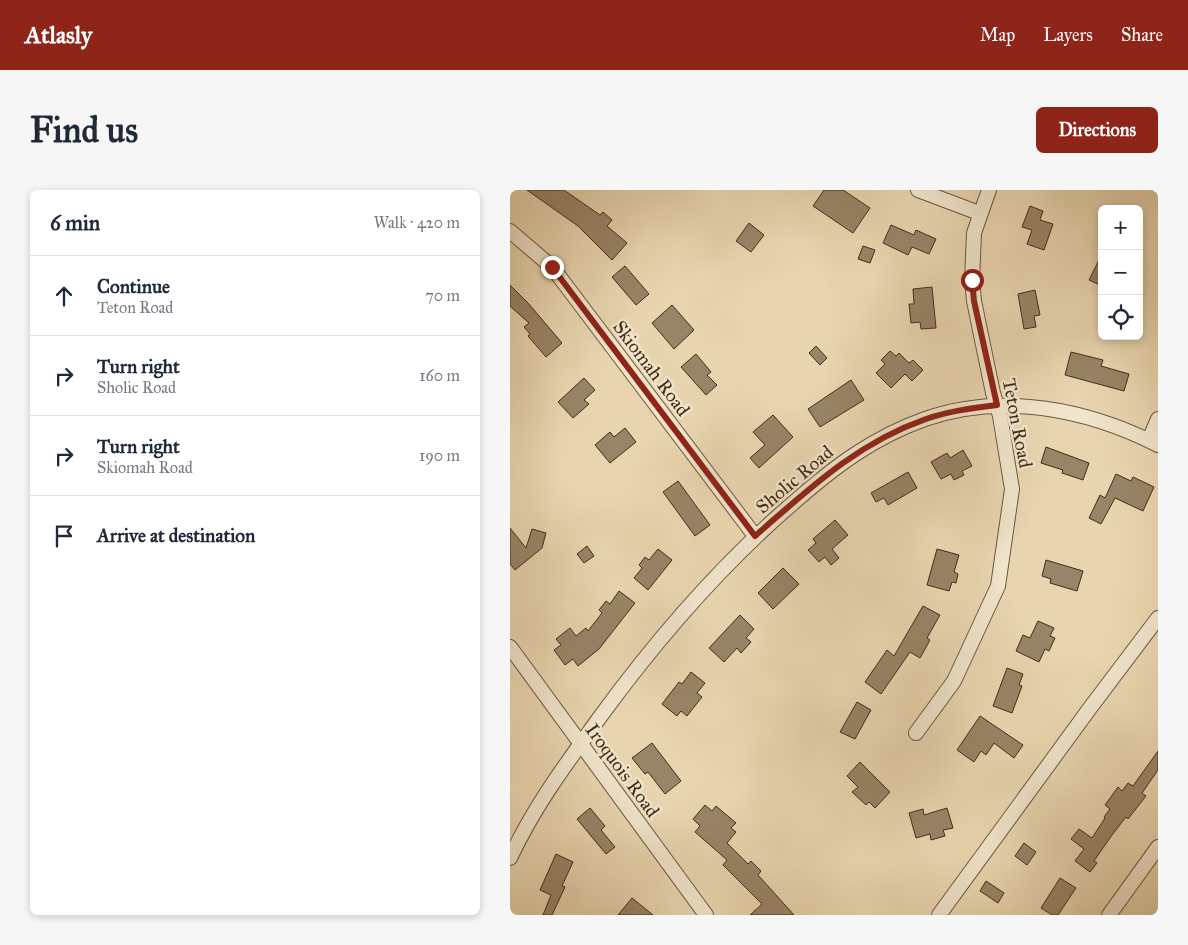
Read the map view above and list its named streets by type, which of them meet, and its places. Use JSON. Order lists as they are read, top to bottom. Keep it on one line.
{"streets":{"street":["Skiomah Road","Teton Road","Sholic Road","Iroquois Road"]},"crossings":[["Skiomah Road","Sholic Road"],["Teton Road","Sholic Road"],["Sholic Road","Iroquois Road"]],"page":{"header":"Atlasly","nav":["Map","Layers","Share"],"buttons":"Directions","title":"Find us","heading":["6 min","Walk · 420 m"],"map_buttons":["+","−"],"list":[["Continue","Teton Road","70 m"],["Turn right","Sholic Road","160 m"],["Turn right","Skiomah Road","190 m"],"Arrive at destination"]}}
